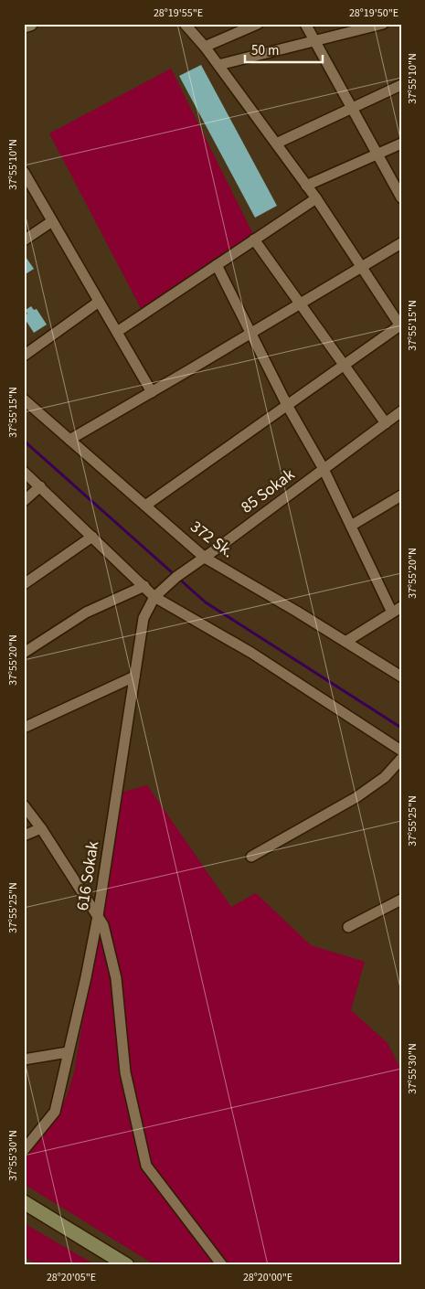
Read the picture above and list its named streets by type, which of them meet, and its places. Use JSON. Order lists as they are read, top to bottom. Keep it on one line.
{"streets":{"street":["85 Sokak","372 Sk.","616 Sokak"]},"crossings":[["85 Sokak","372 Sk."],["85 Sokak","616 Sokak"]],"scale_bar":"50 m","coordinates":["28°19'55\"E","28°19'50\"E","37°55'10\"N","37°55'15\"N","37°55'20\"N","37°55'25\"N","37°55'30\"N","28°20'05\"E","28°20'00\"E"]}
